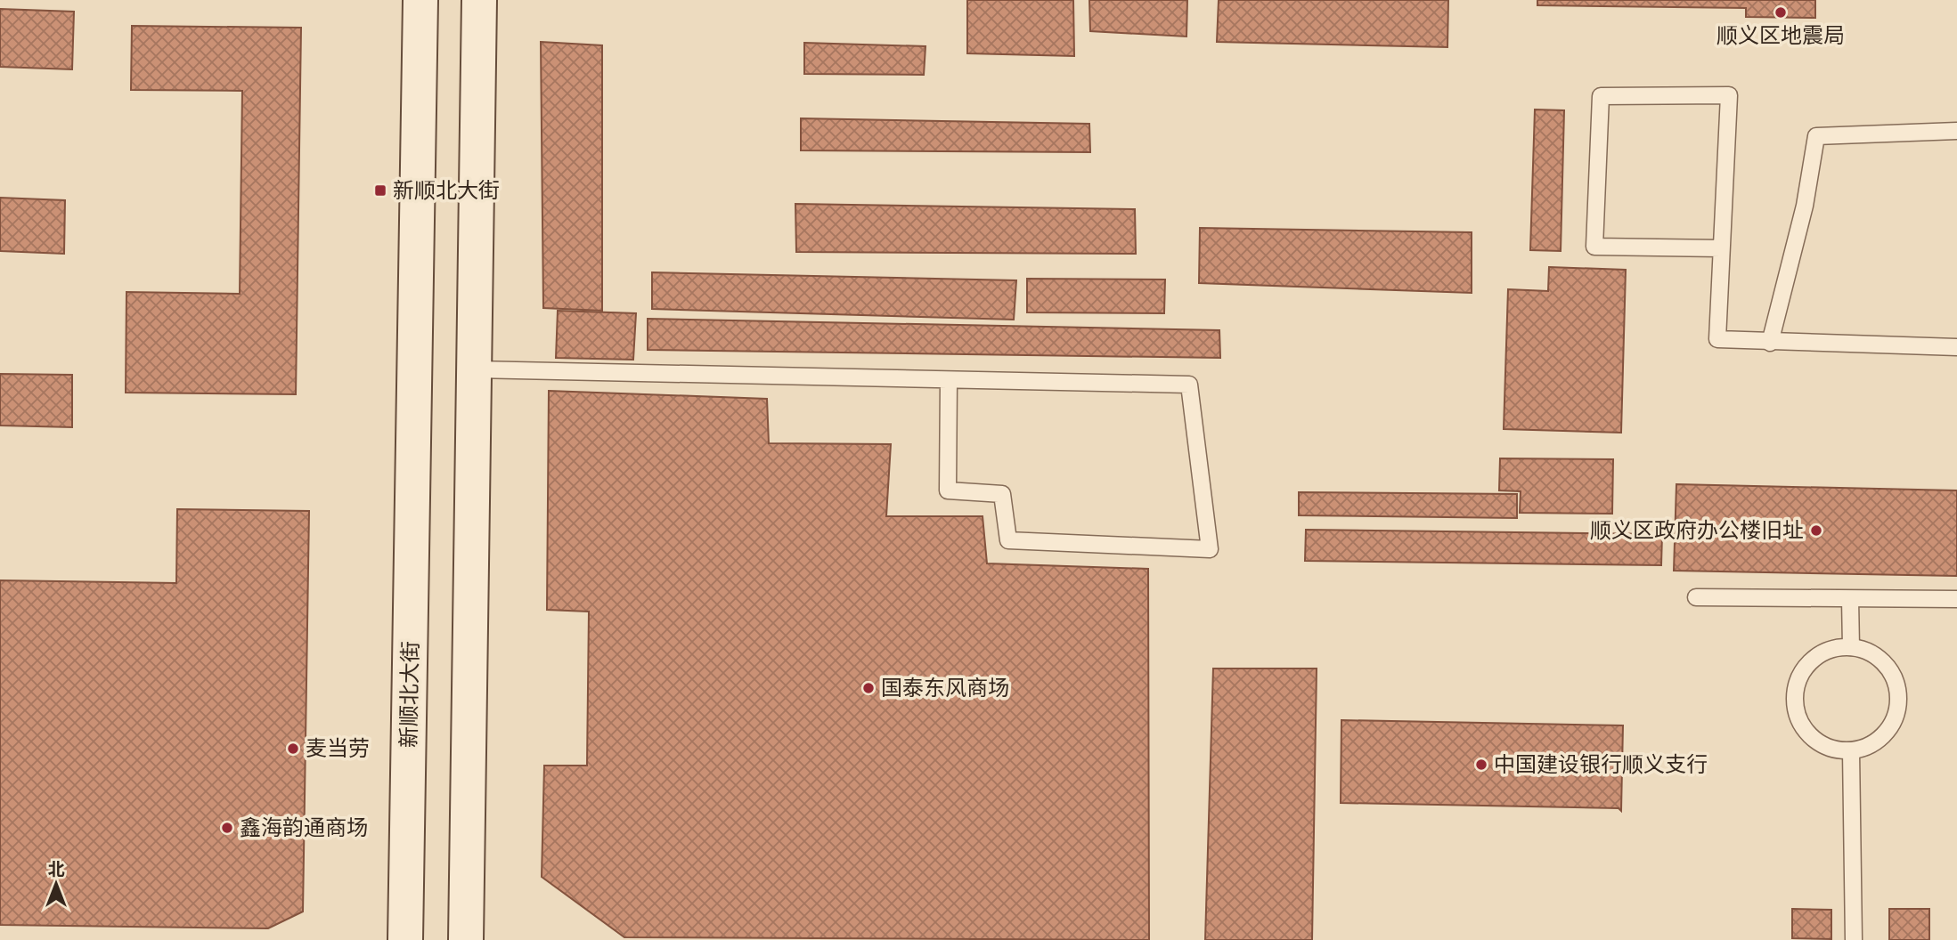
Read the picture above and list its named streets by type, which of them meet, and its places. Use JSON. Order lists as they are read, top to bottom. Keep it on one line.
{"streets":{"main road":["新顺北大街"]},"places":{"other":["顺义区地震局","顺义区政府办公楼旧址","国泰东风商场","麦当劳","中国建设银行顺义支行","鑫海韵通商场"],"transit":["新顺北大街"]},"north":"top"}
